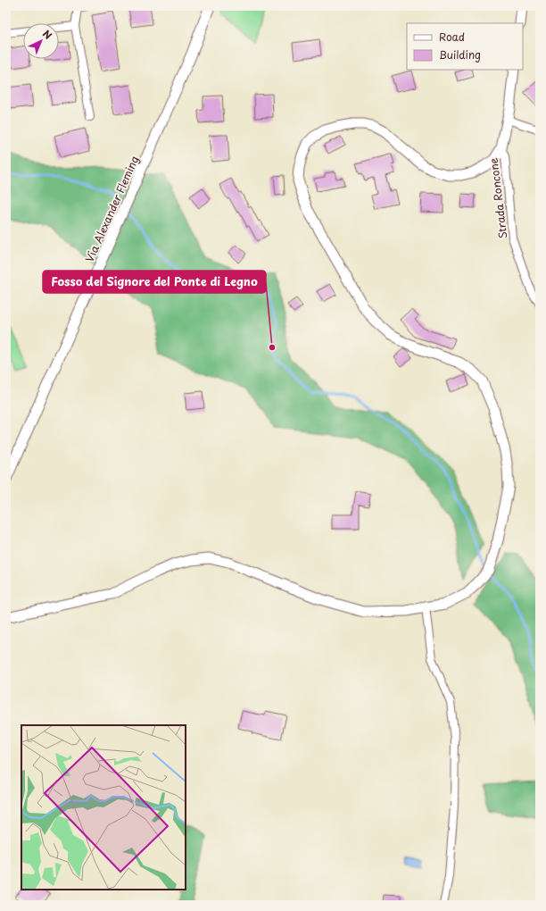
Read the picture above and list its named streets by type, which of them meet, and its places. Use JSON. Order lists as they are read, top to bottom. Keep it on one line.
{"streets":{"street":["Strada Roncone","Via Alexander Fleming"]},"places":["Fosso del Signore del Ponte di Legno"],"legend":["Road","Building"],"north":"top right"}
